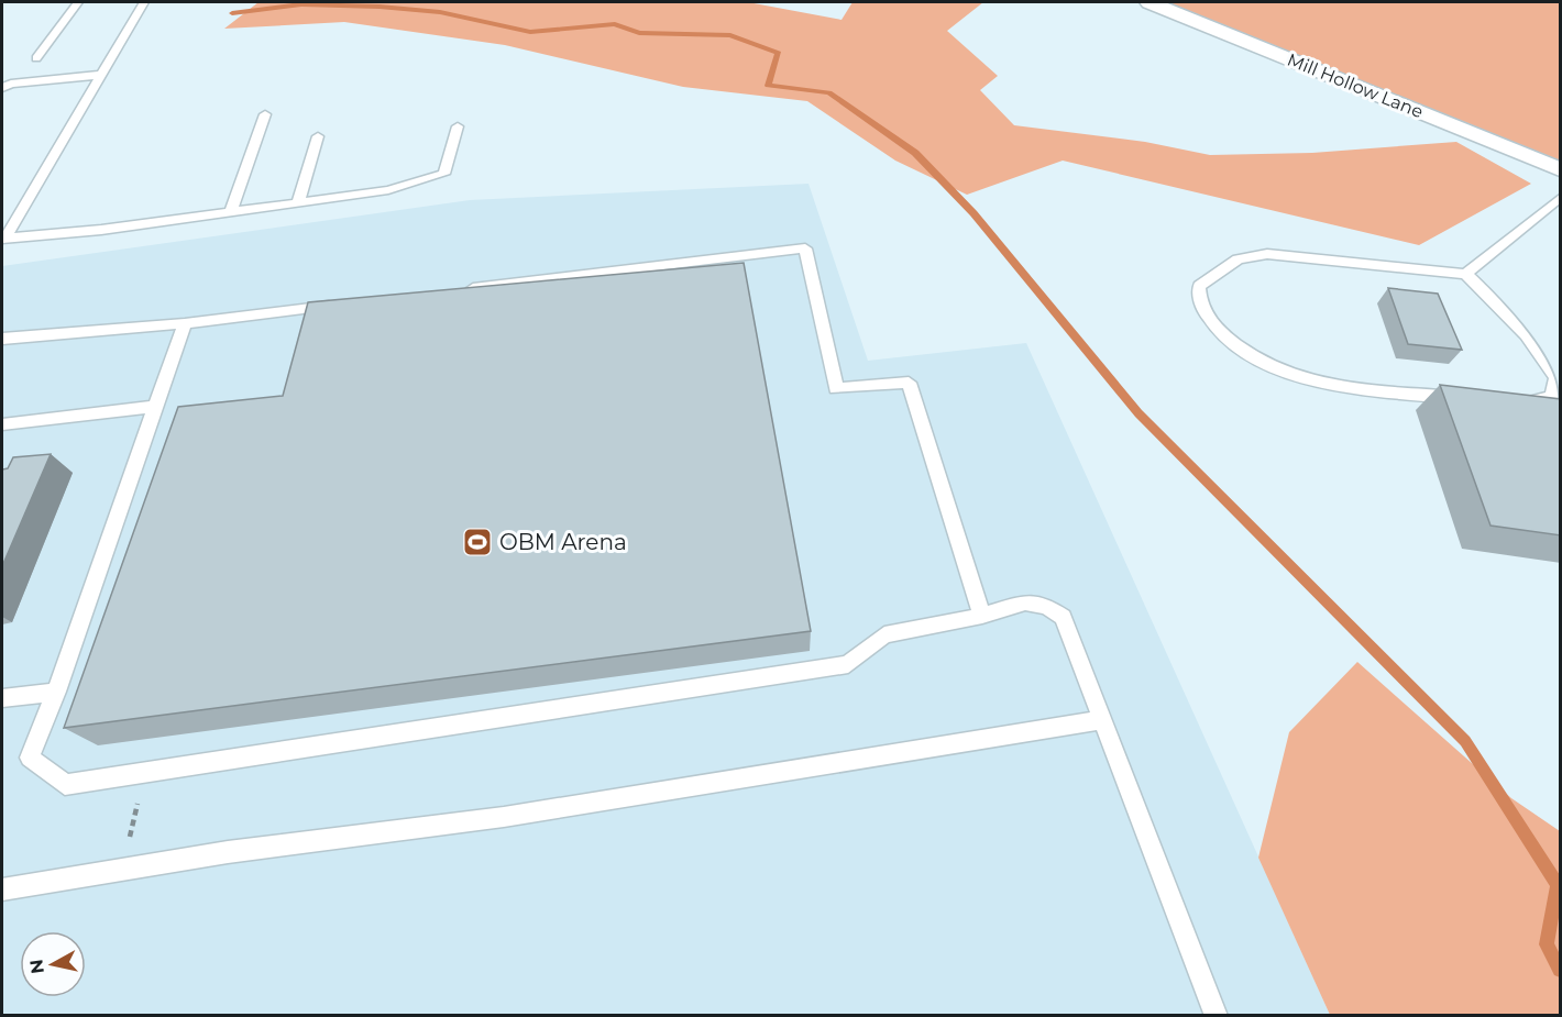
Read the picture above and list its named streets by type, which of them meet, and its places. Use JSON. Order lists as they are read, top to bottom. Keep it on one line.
{"streets":{"street":["Mill Hollow Lane"]},"places":{"sports":["OBM Arena"]},"north":"left"}
